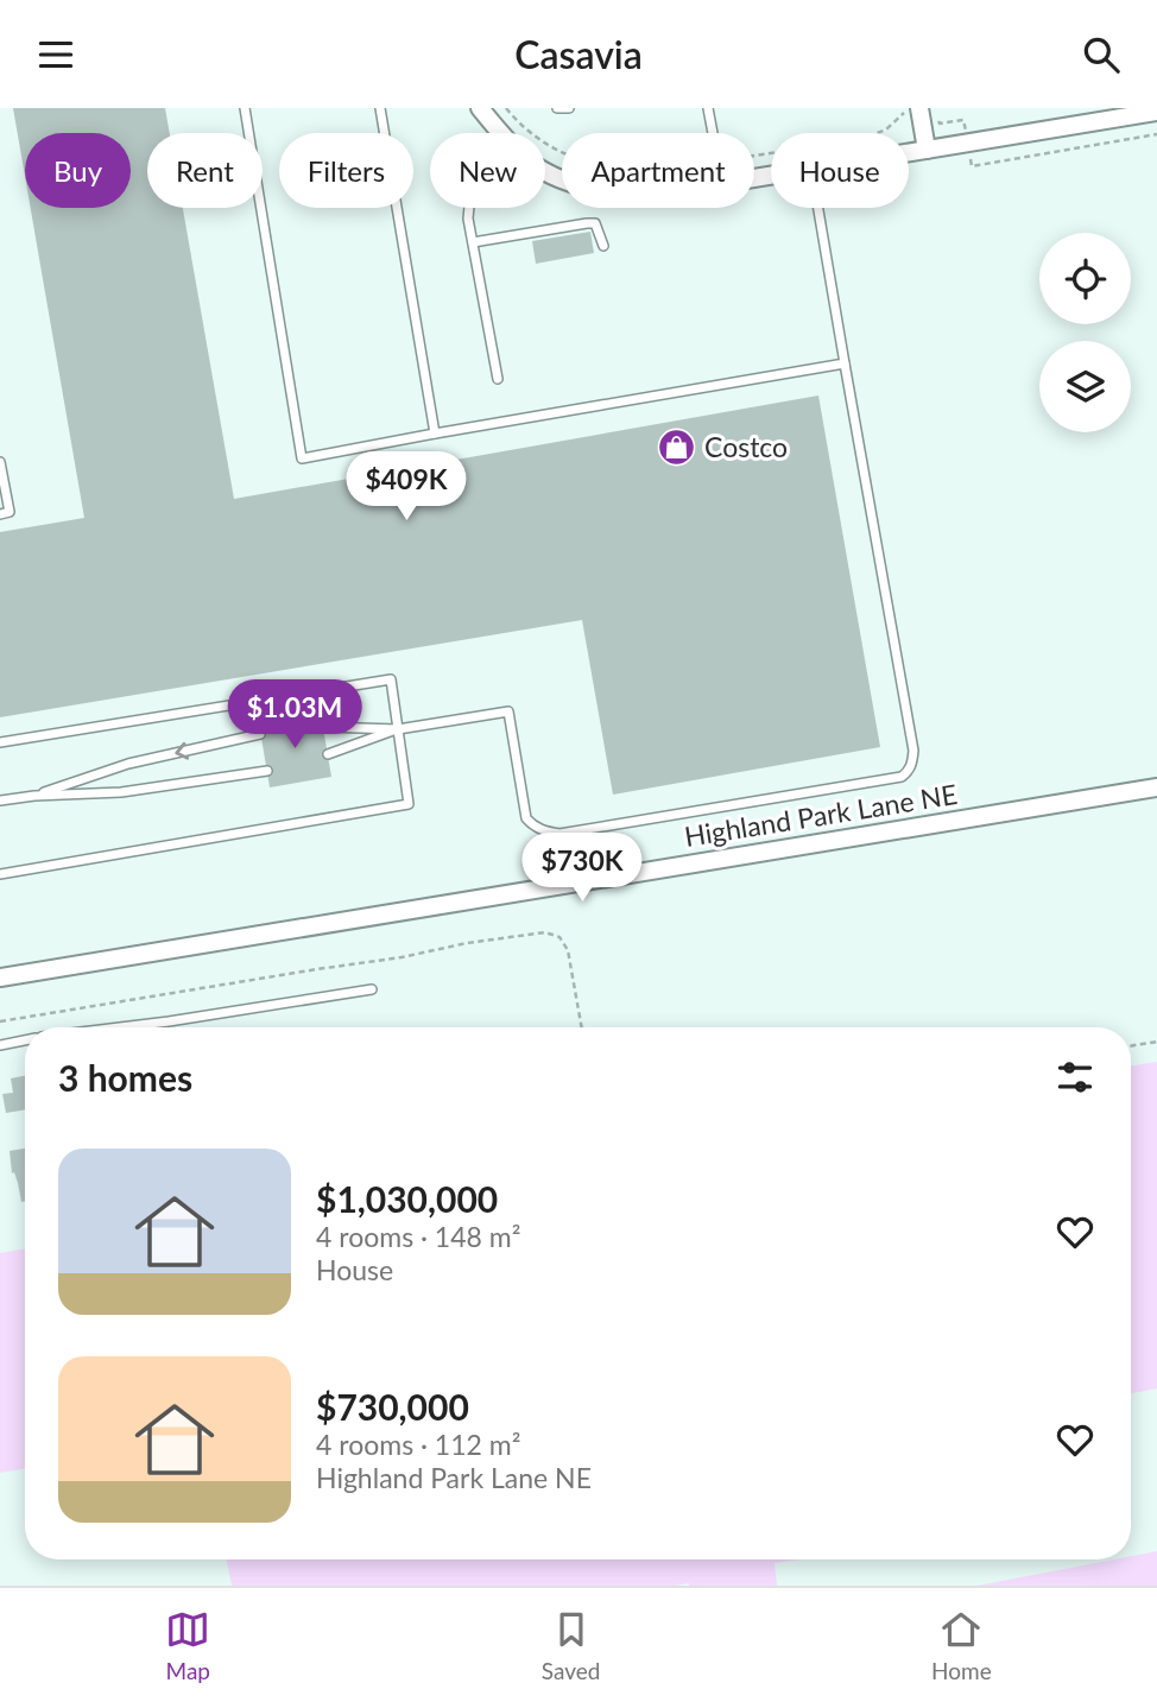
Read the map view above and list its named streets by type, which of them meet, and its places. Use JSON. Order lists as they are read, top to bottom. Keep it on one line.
{"streets":{"street":["Highland Park Lane NE"]},"places":{"shop":["Costco"]},"page":{"header":"Casavia","chip":["Buy","Rent","Filters","New","Apartment","House"],"price":["$409K","$1.03M","$730K"],"heading":"3 homes","list":[{"name":"$1,030,000","note":"4 rooms · 148 m² · House"},{"name":"$730,000","note":"4 rooms · 112 m² · Highland Park Lane NE"}],"tabs":["Map","Saved","Home"]}}
